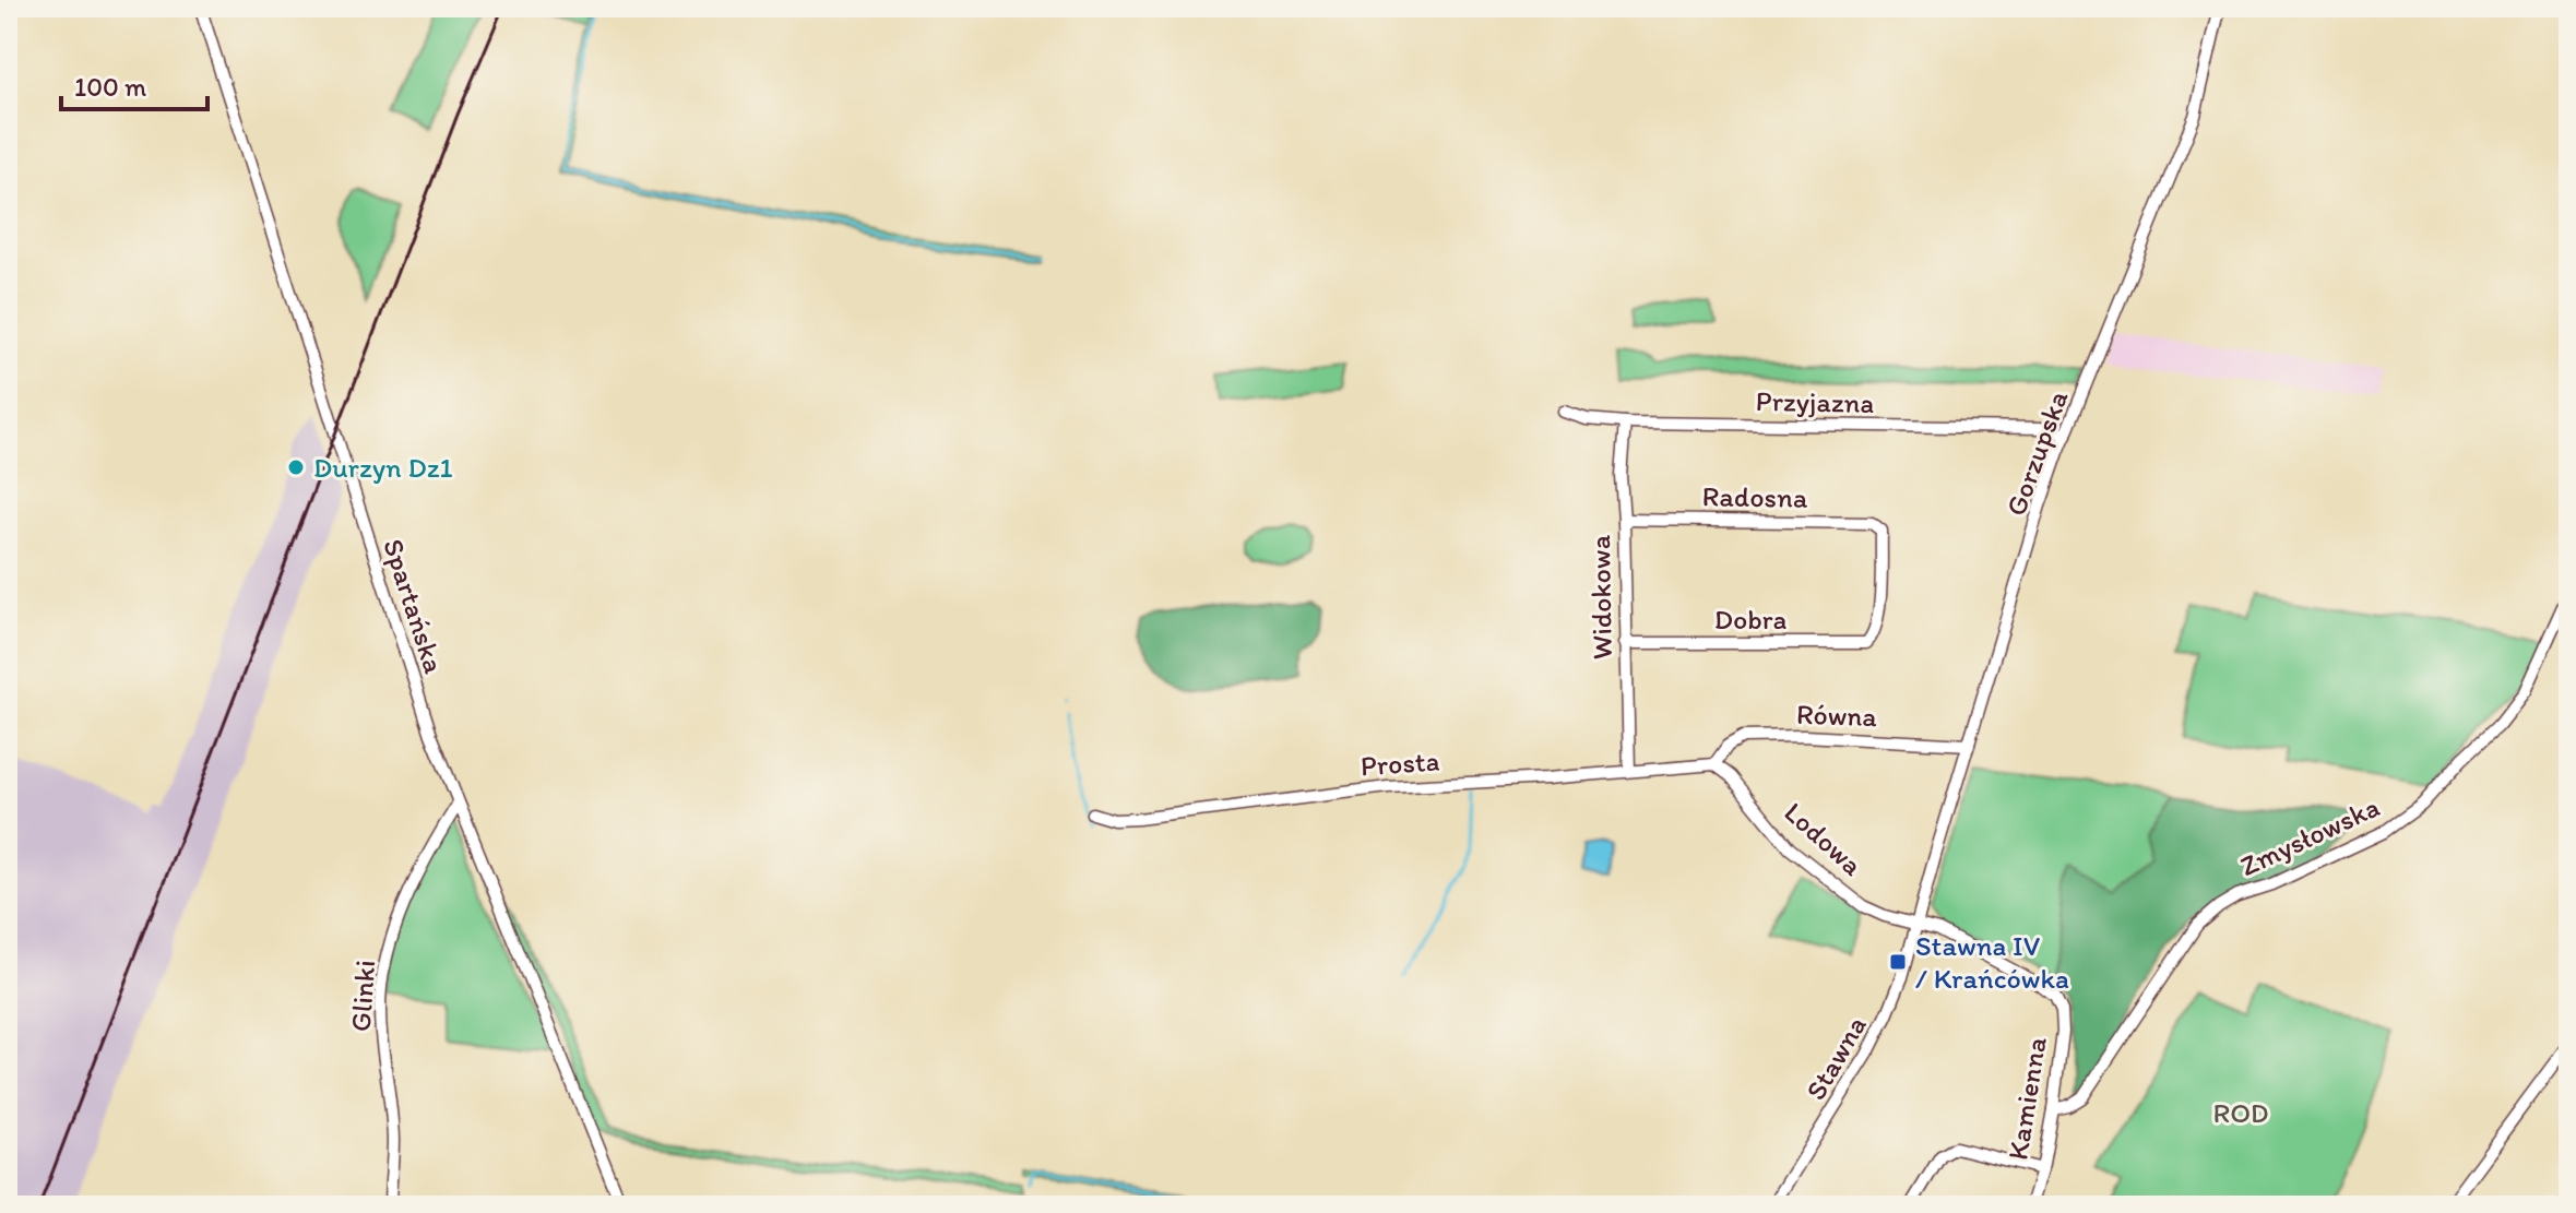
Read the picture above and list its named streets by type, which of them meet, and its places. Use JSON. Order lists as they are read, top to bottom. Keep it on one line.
{"streets":{"street":["Przyjazna","Gorzupska","Radosna","Widokowa","Spartańska","Dobra","Równa","Prosta","Zmysłowska","Lodowa","Glinki","Stawna","Kamienna"]},"crossings":[["Przyjazna","Gorzupska"],["Przyjazna","Widokowa"],["Gorzupska","Równa"],["Gorzupska","Lodowa"],["Gorzupska","Stawna"],["Gorzupska","Kamienna"],["Radosna","Widokowa"],["Radosna","Dobra"],["Widokowa","Dobra"],["Widokowa","Prosta"],["Spartańska","Glinki"],["Równa","Prosta"],["Równa","Lodowa"],["Prosta","Lodowa"],["Zmysłowska","Kamienna"],["Lodowa","Stawna"],["Lodowa","Kamienna"],["Stawna","Kamienna"]],"parks":["ROD"],"places":{"other":["Durzyn Dz1"],"transit":["Stawna IV / Krańcówka"]},"scale_bar":"100 m"}
